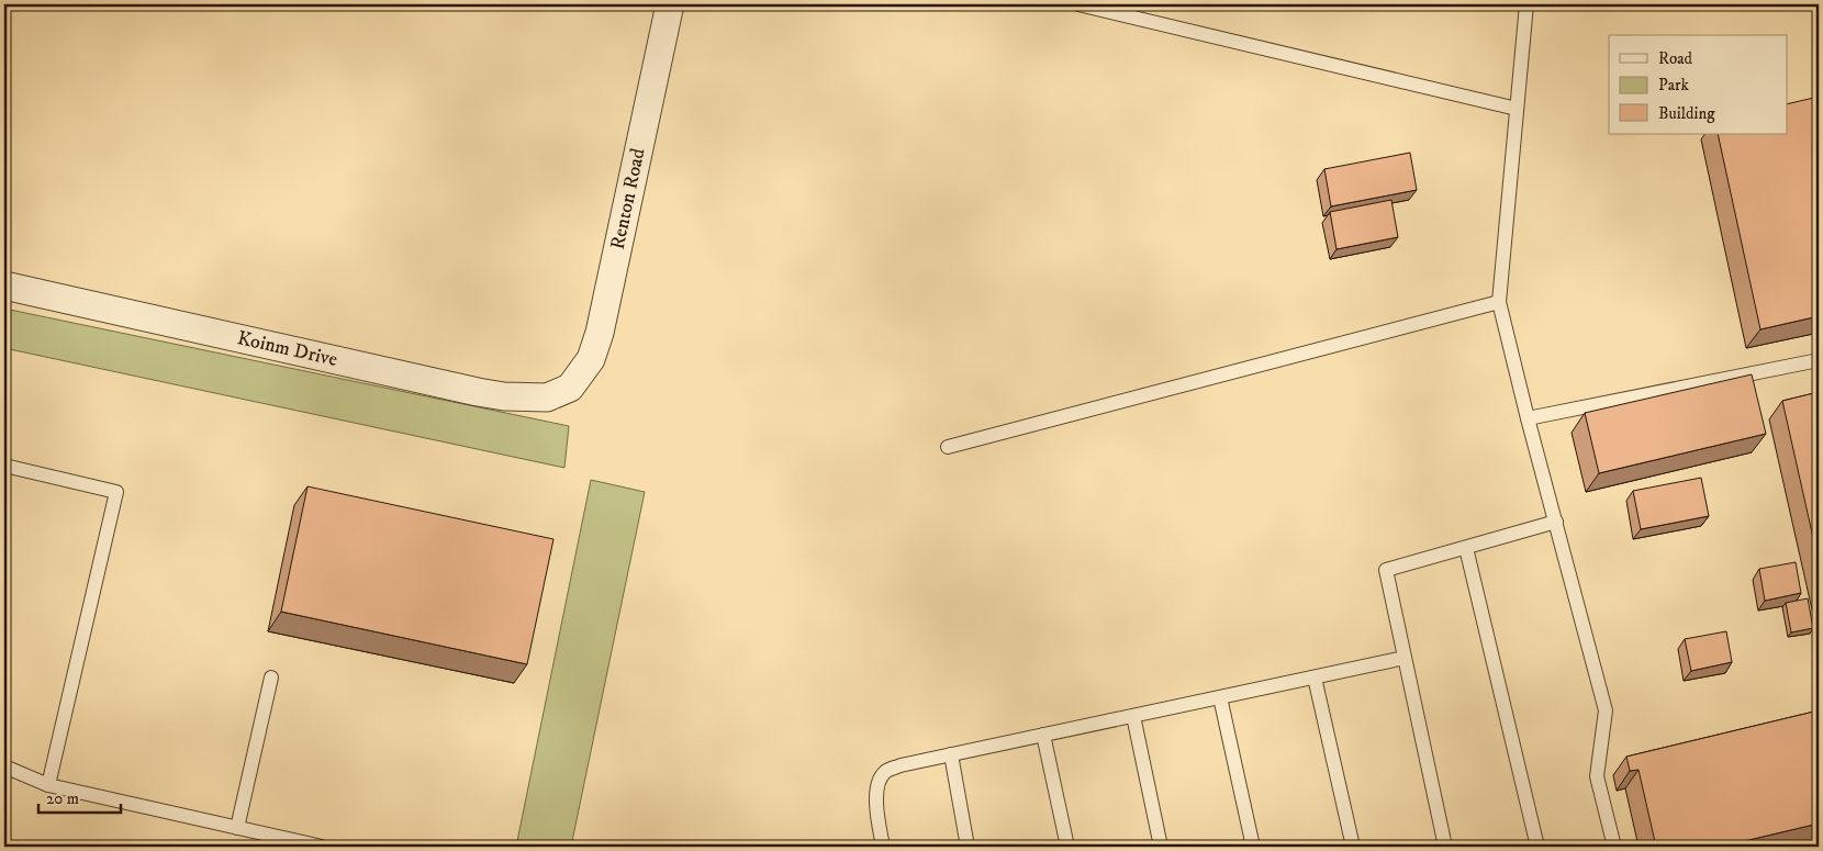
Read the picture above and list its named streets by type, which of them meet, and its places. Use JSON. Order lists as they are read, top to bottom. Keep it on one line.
{"streets":{"street":["Renton Road","Koinm Drive"]},"crossings":[["Renton Road","Koinm Drive"]],"legend":["Road","Park","Building"],"scale_bar":"20 m"}
